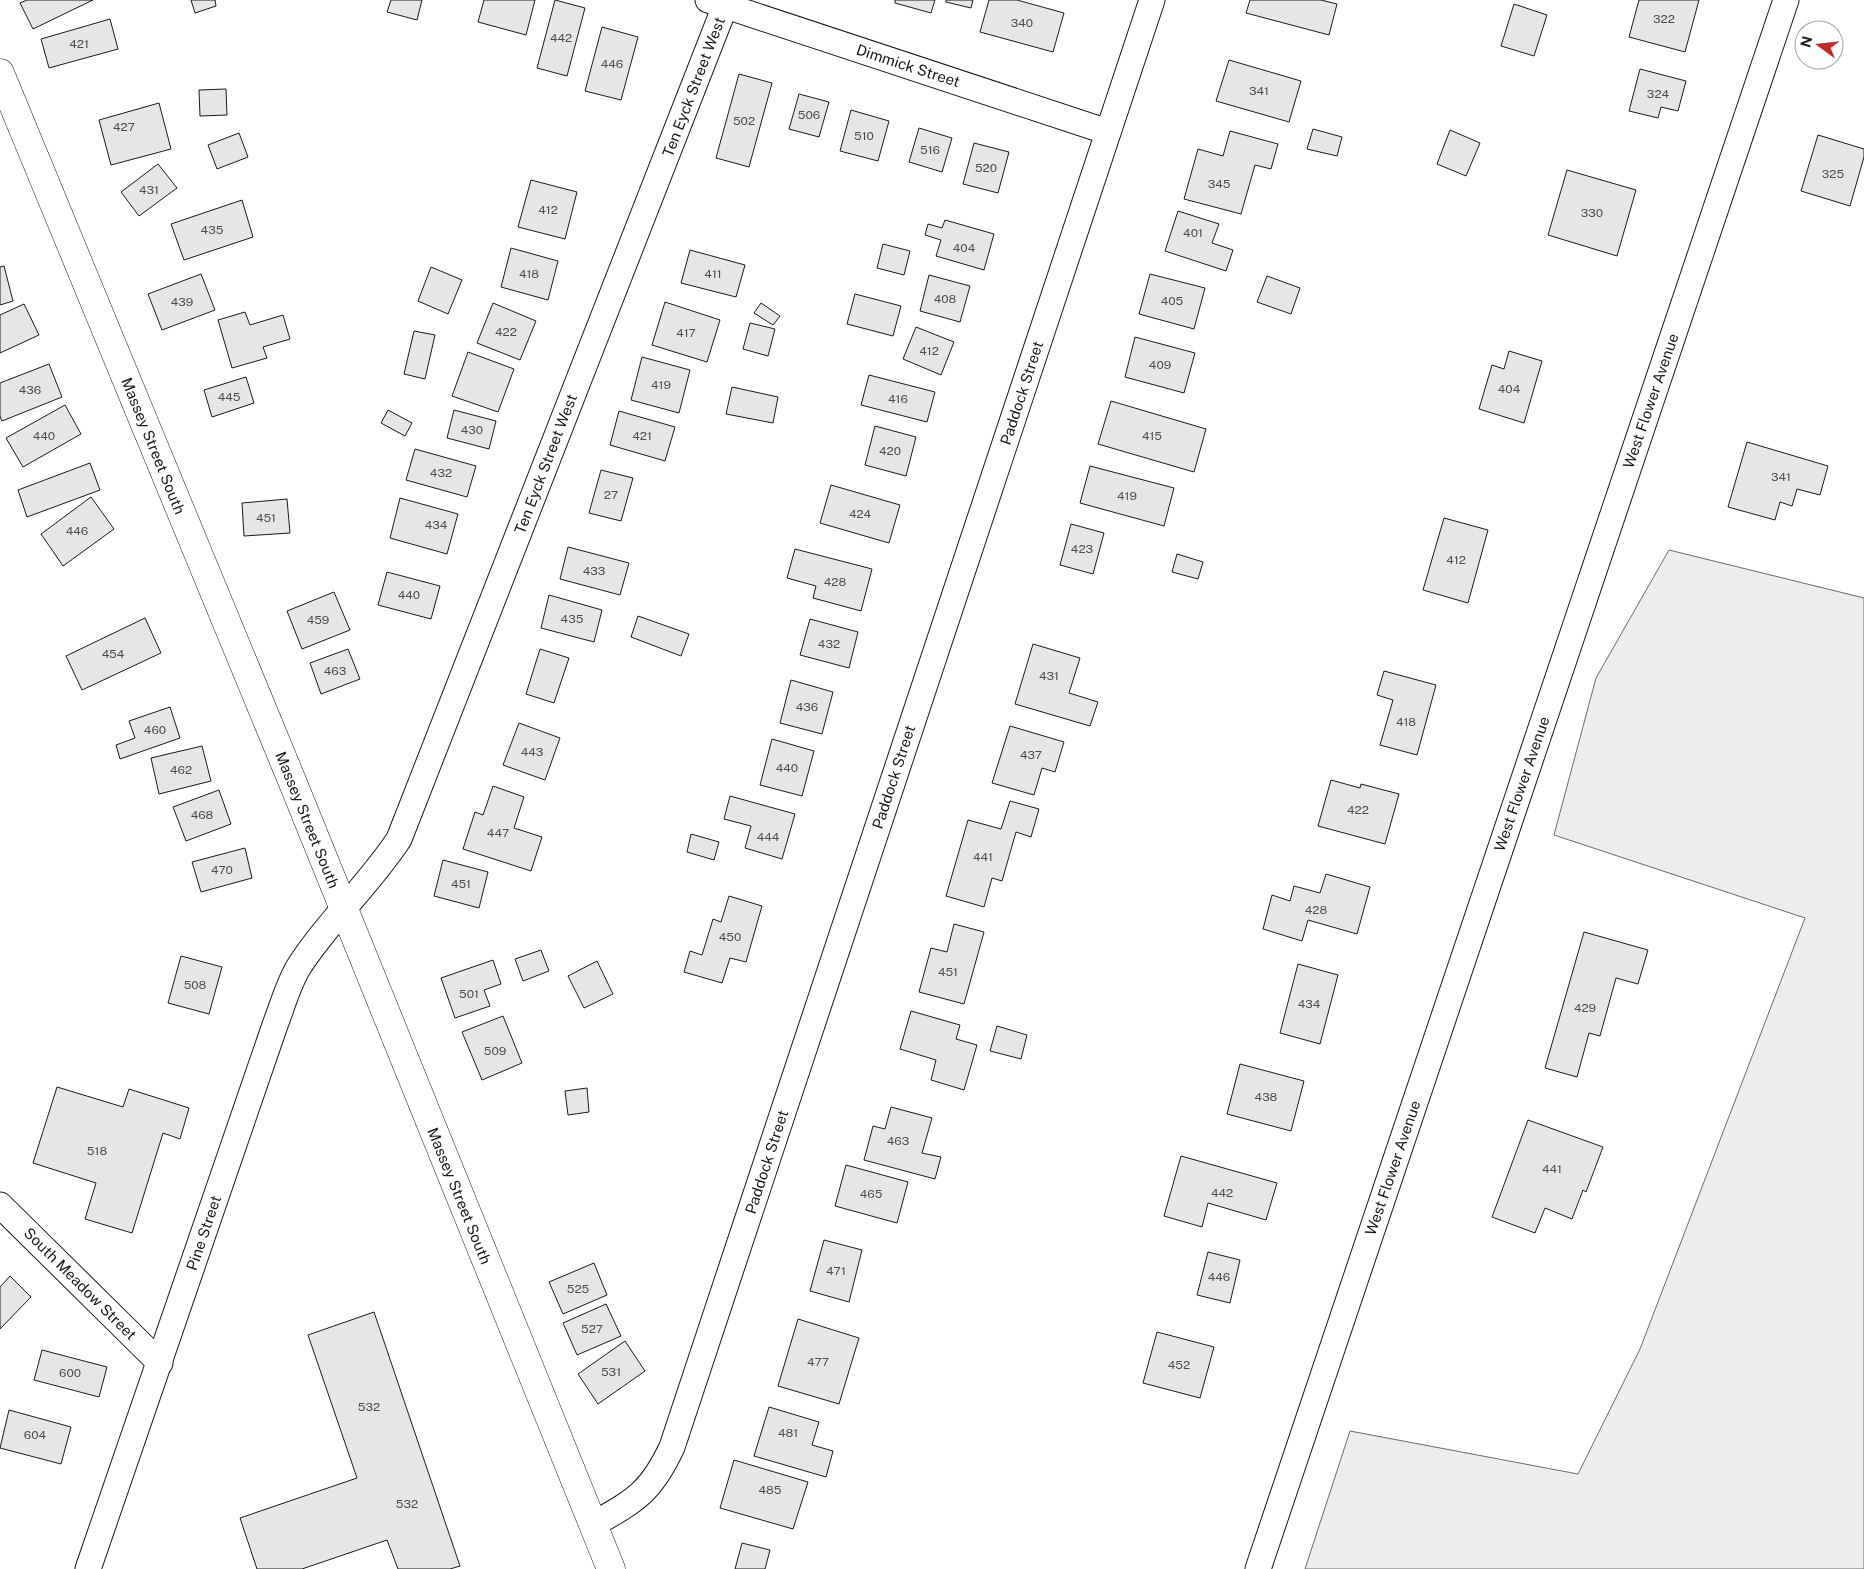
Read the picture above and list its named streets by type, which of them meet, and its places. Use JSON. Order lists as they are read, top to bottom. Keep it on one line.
{"streets":{"street":["Dimmick Street","Ten Eyck Street West","Paddock Street","West Flower Avenue","Massey Street South","Pine Street","South Meadow Street"]},"crossings":[["Dimmick Street","Ten Eyck Street West"],["Dimmick Street","Paddock Street"],["Ten Eyck Street West","Massey Street South"],["Ten Eyck Street West","Pine Street"],["Paddock Street","Massey Street South"],["Massey Street South","Pine Street"],["Pine Street","South Meadow Street"]],"house_numbers":["322","340","442","421","446","341","324","506","502","427","510","516","520","325","345","431","412","330","435","401","404","418","411","408","405","439","422","417","412","409","419","404","436","445","416","430","440","421","415","420","432","341","27","419","424","451","434","446","423","412","433","428","440","435","459","432","454","463","431","436","418","460","443","437","440","462","422","468","447","444","441","470","451","428","450","451","508","501","434","429","509","438","463","518","441","442","465","471","446","525","527","477","452","531","600","532","481","604","485","532"],"north":"left"}
